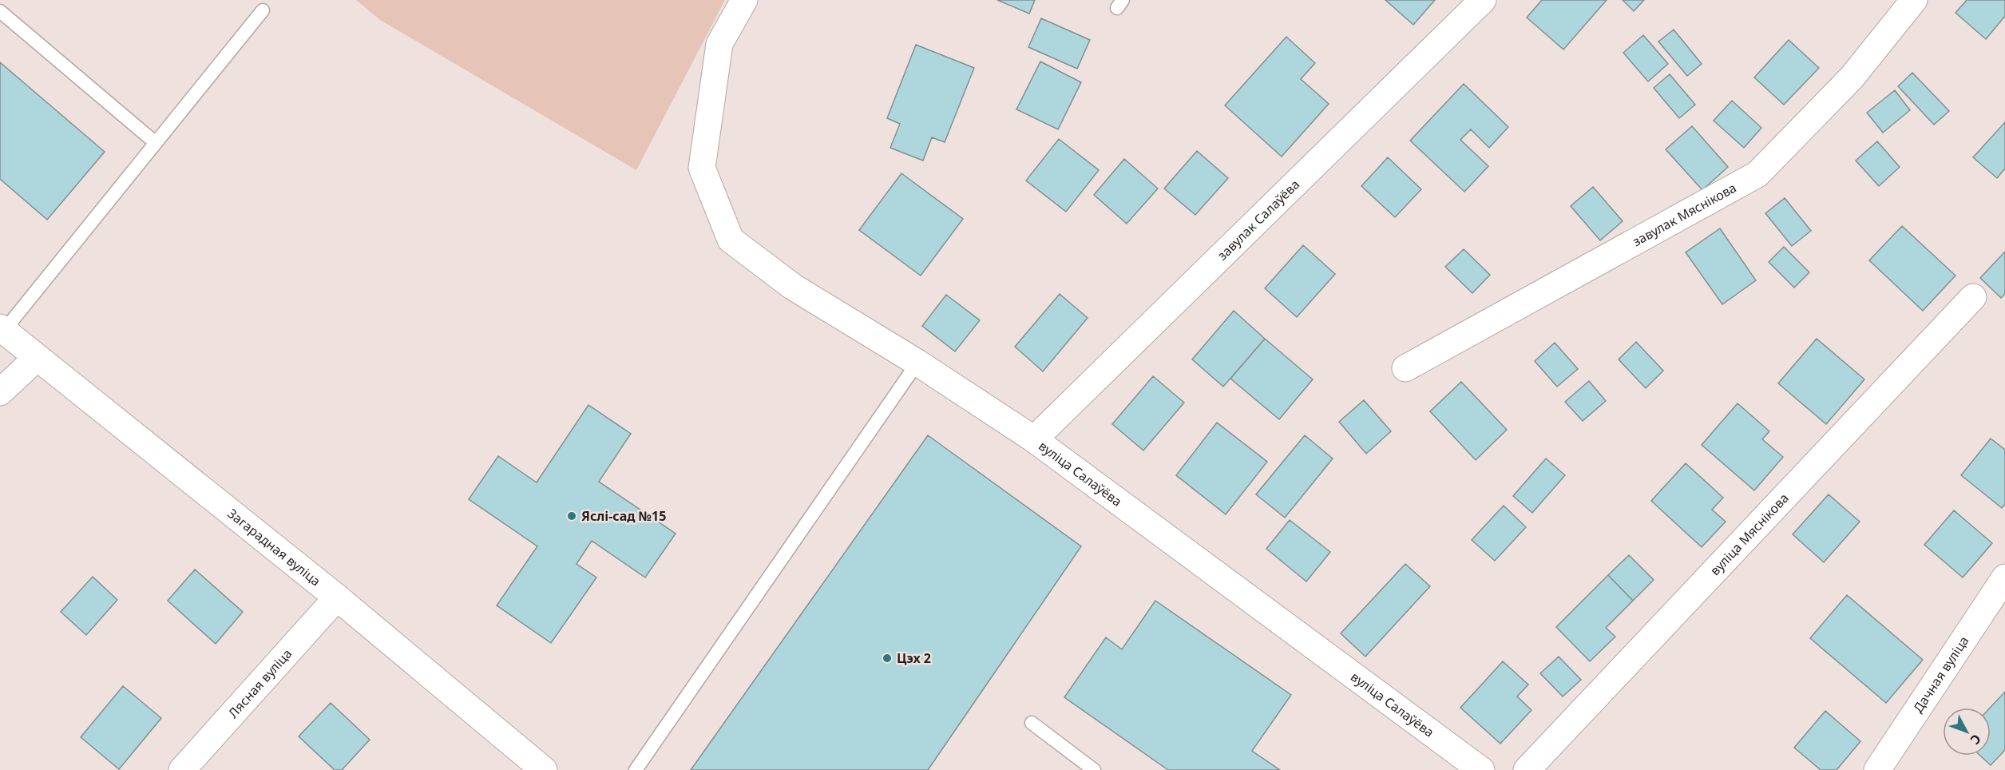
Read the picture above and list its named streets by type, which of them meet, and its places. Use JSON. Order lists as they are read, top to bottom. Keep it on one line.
{"streets":{"street":["завулак Мяснікова","завулак Салаўёва","вуліца Салаўёва","вуліца Мяснікова","Загарадная вуліца","Дачная вуліца","Лясная вуліца"]},"crossings":[["завулак Салаўёва","вуліца Салаўёва"],["Загарадная вуліца","Лясная вуліца"]],"places":["Яслі-сад №15","Цэх 2"],"north":"bottom right"}
